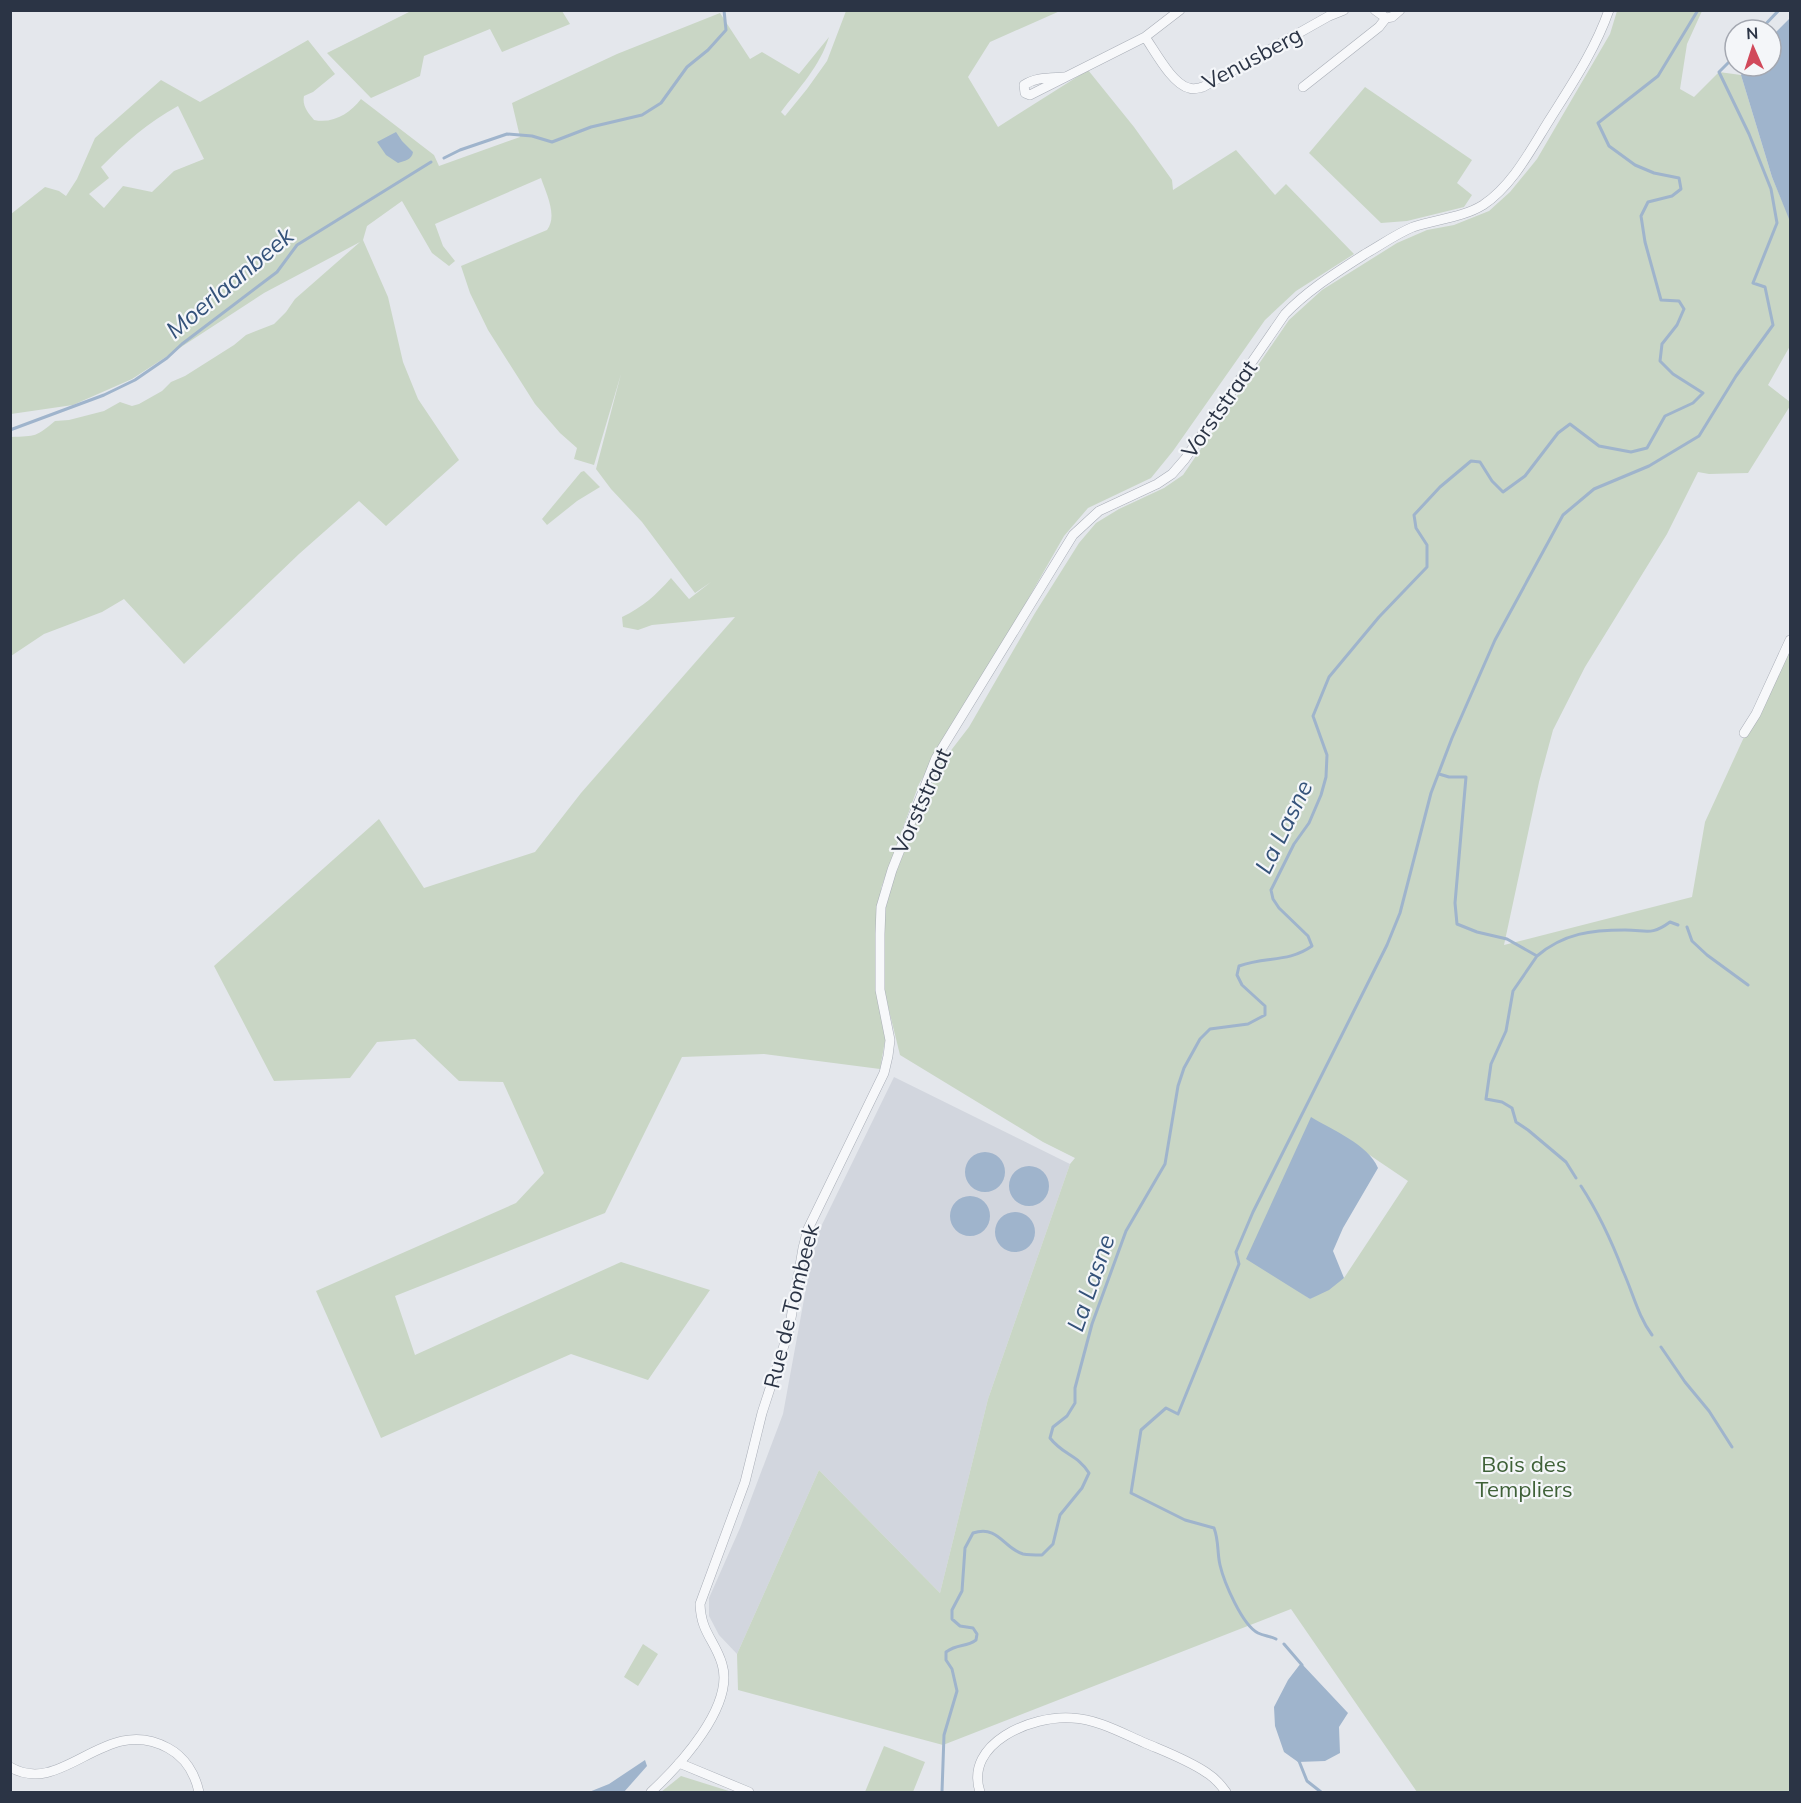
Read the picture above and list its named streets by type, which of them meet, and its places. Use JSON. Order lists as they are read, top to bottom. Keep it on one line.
{"streets":{"street":["Venusberg","Vorststraat","Rue de Tombeek"]},"crossings":[["Vorststraat","Rue de Tombeek"]],"water":["Moerlaanbeek","La Lasne"],"parks":["Bois des Templiers"],"north":"top"}
